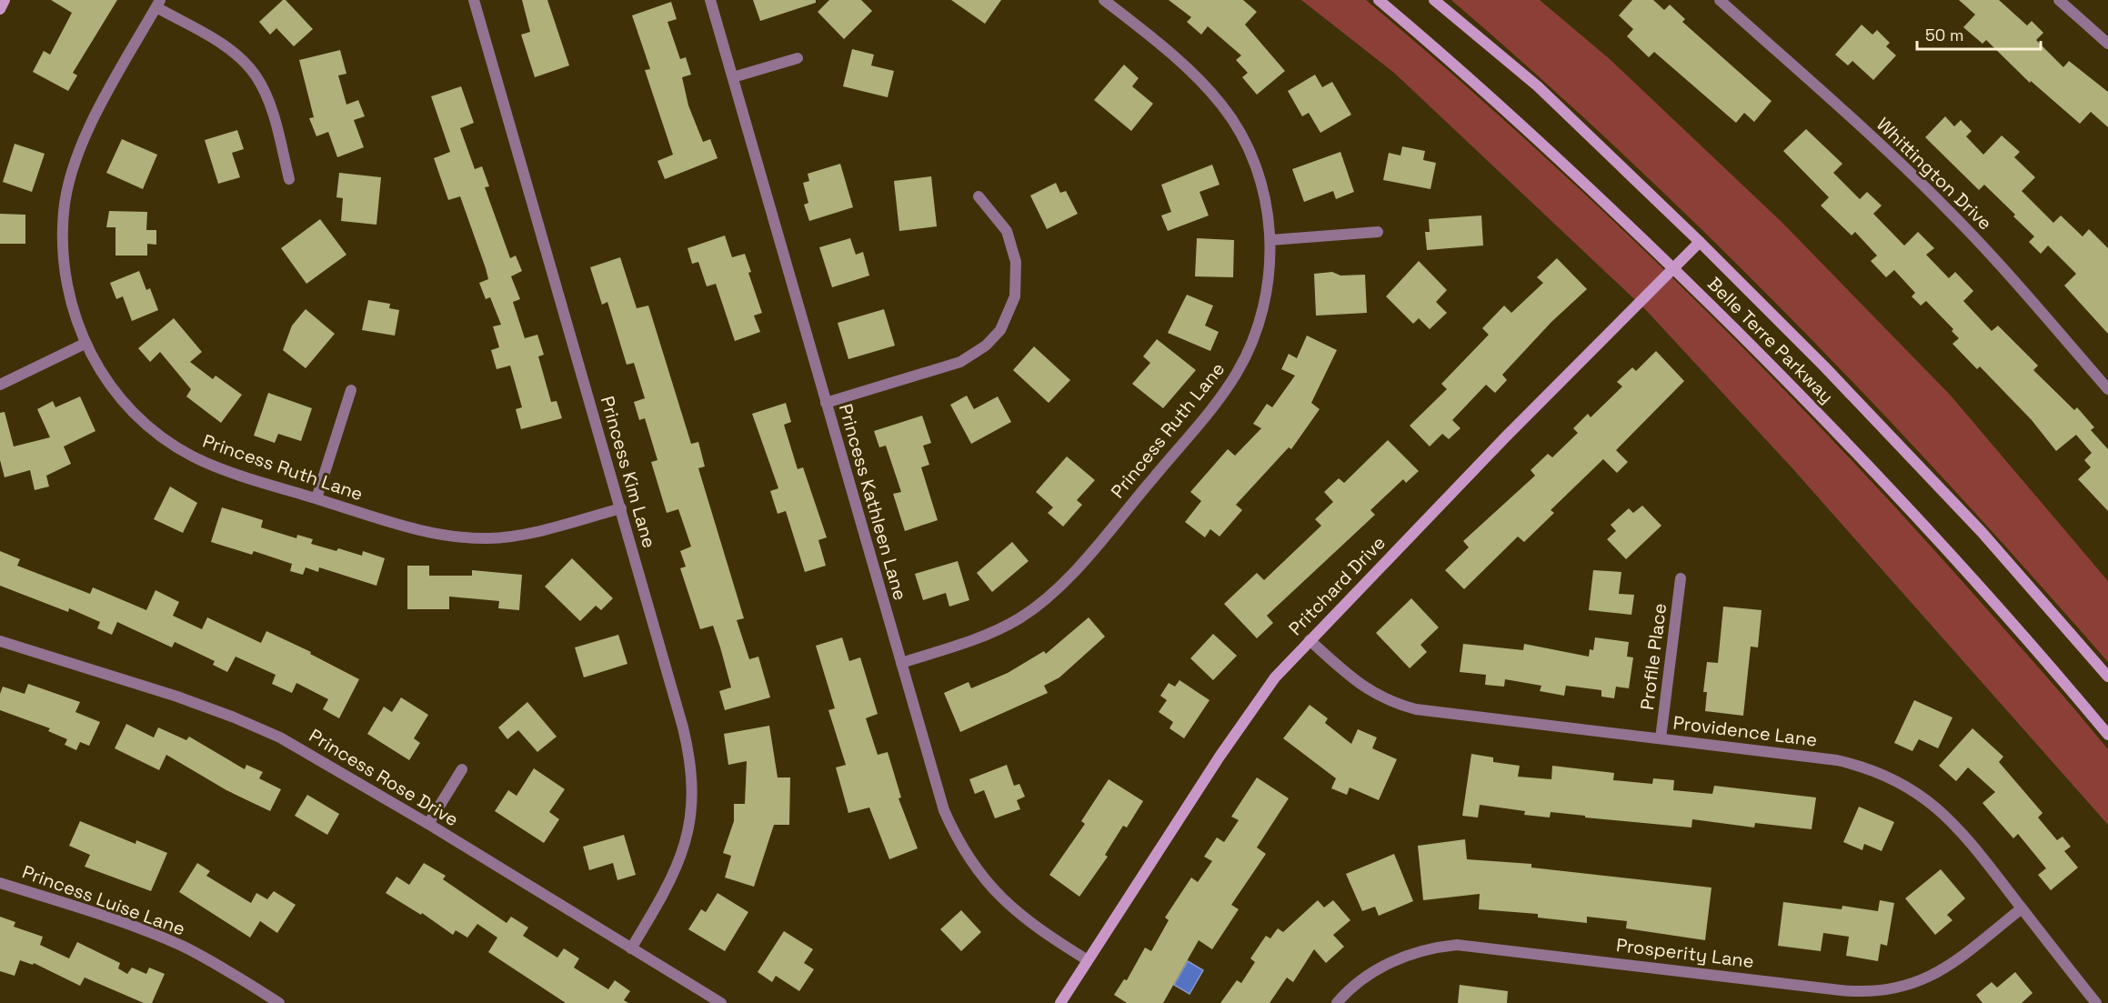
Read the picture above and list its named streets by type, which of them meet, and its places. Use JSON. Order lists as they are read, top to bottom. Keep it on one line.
{"streets":{"main road":["Belle Terre Parkway","Pritchard Drive"],"street":["Whittington Drive","Princess Ruth Lane","Princess Kim Lane","Princess Kathleen Lane","Profile Place","Providence Lane","Princess Rose Drive","Princess Luise Lane","Prosperity Lane"]},"crossings":[["Belle Terre Parkway","Pritchard Drive"],["Princess Ruth Lane","Princess Kim Lane"],["Princess Ruth Lane","Princess Kathleen Lane"],["Princess Kim Lane","Princess Rose Drive"],["Princess Kathleen Lane","Pritchard Drive"],["Pritchard Drive","Providence Lane"],["Profile Place","Providence Lane"],["Providence Lane","Prosperity Lane"]],"scale_bar":"50 m"}
